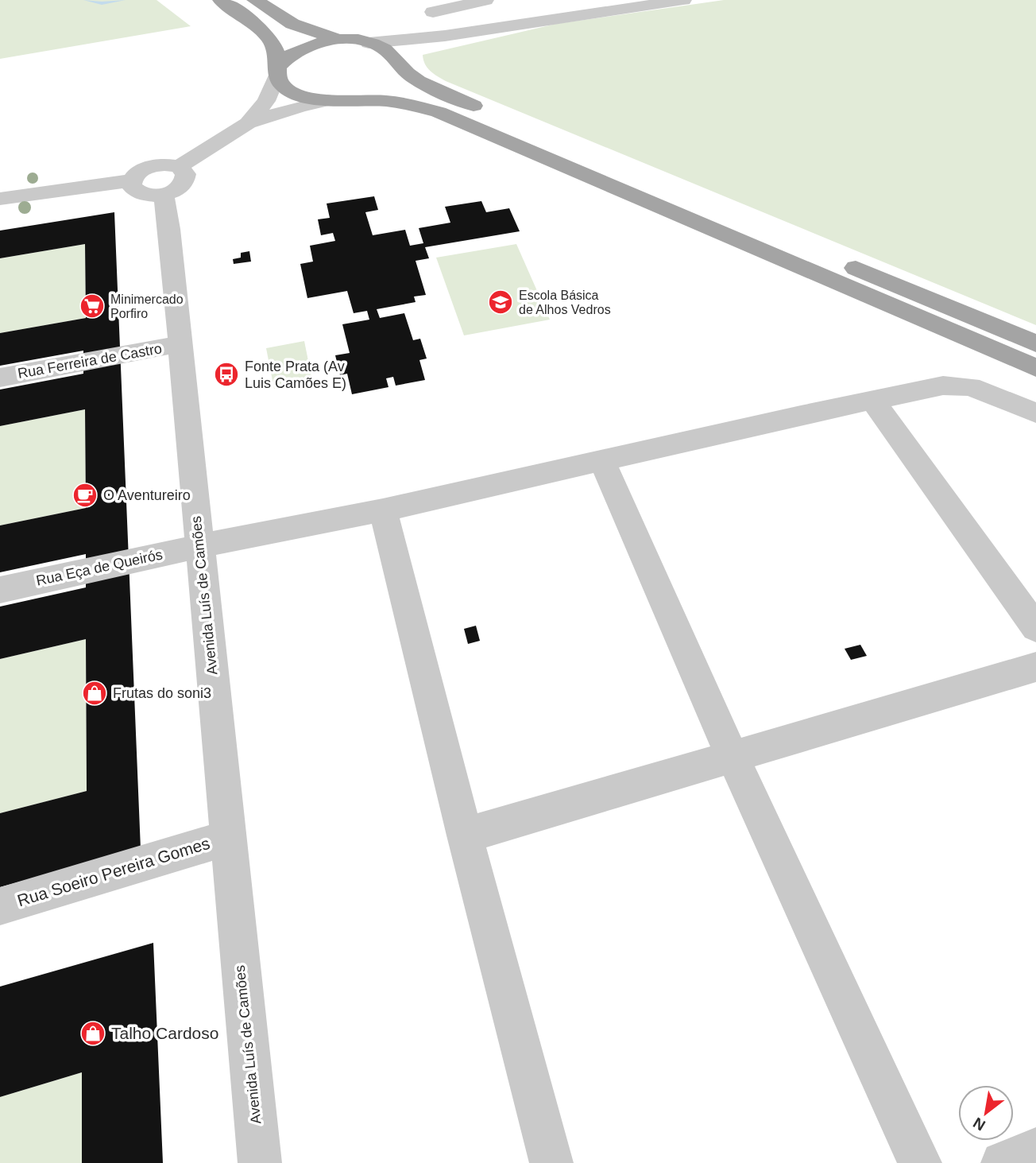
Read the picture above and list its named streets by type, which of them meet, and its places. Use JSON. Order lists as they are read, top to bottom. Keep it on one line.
{"streets":{"street":["Rua Ferreira de Castro","Rua Eça de Queirós","Avenida Luís de Camões","Rua Soeiro Pereira Gomes"]},"crossings":[["Rua Ferreira de Castro","Avenida Luís de Camões"],["Rua Eça de Queirós","Avenida Luís de Camões"],["Avenida Luís de Camões","Rua Soeiro Pereira Gomes"]],"places":{"school or university":["Escola Básica de Alhos Vedros"],"supermarket":["Minimercado Porfiro"],"bus stop":["Fonte Prata (Av Luis Camões E)"],"cafe":["O Aventureiro"],"shop":["Frutas do soni3","Talho Cardoso"]},"north":"bottom left"}
